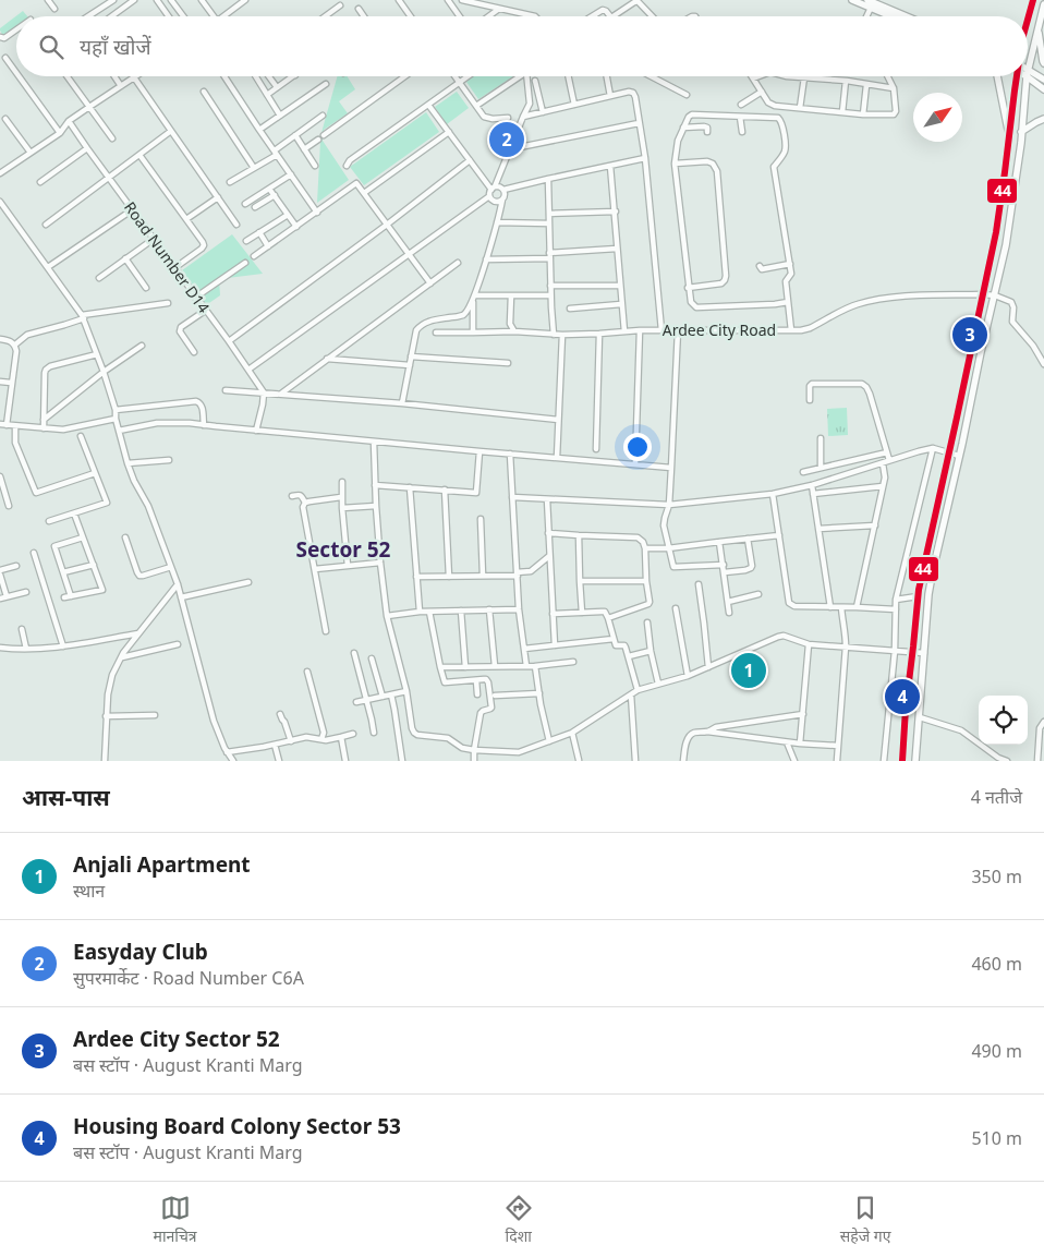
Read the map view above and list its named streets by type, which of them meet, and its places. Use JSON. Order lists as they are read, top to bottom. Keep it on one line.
{"streets":{"street":["Road Number D14","Ardee City Road"]},"districts":["Sector 52"],"lines":["transit line 44"],"north":"top right","page":{"search":"यहाँ खोजें","pins":["2","3","1","4"],"heading":["आस-पास","4 नतीजे"],"list":[{"mark":"1","name":"Anjali Apartment","note":"स्थान","value":"350 m"},{"mark":"2","name":"Easyday Club","note":"सुपरमार्केट · Road Number C6A","value":"460 m"},{"mark":"3","name":"Ardee City Sector 52","note":"बस स्टॉप · August Kranti Marg","value":"490 m"},{"mark":"4","name":"Housing Board Colony Sector 53","note":"बस स्टॉप · August Kranti Marg","value":"510 m"}],"nav":["मानचित्र","दिशा","सहेजे गए"]}}
